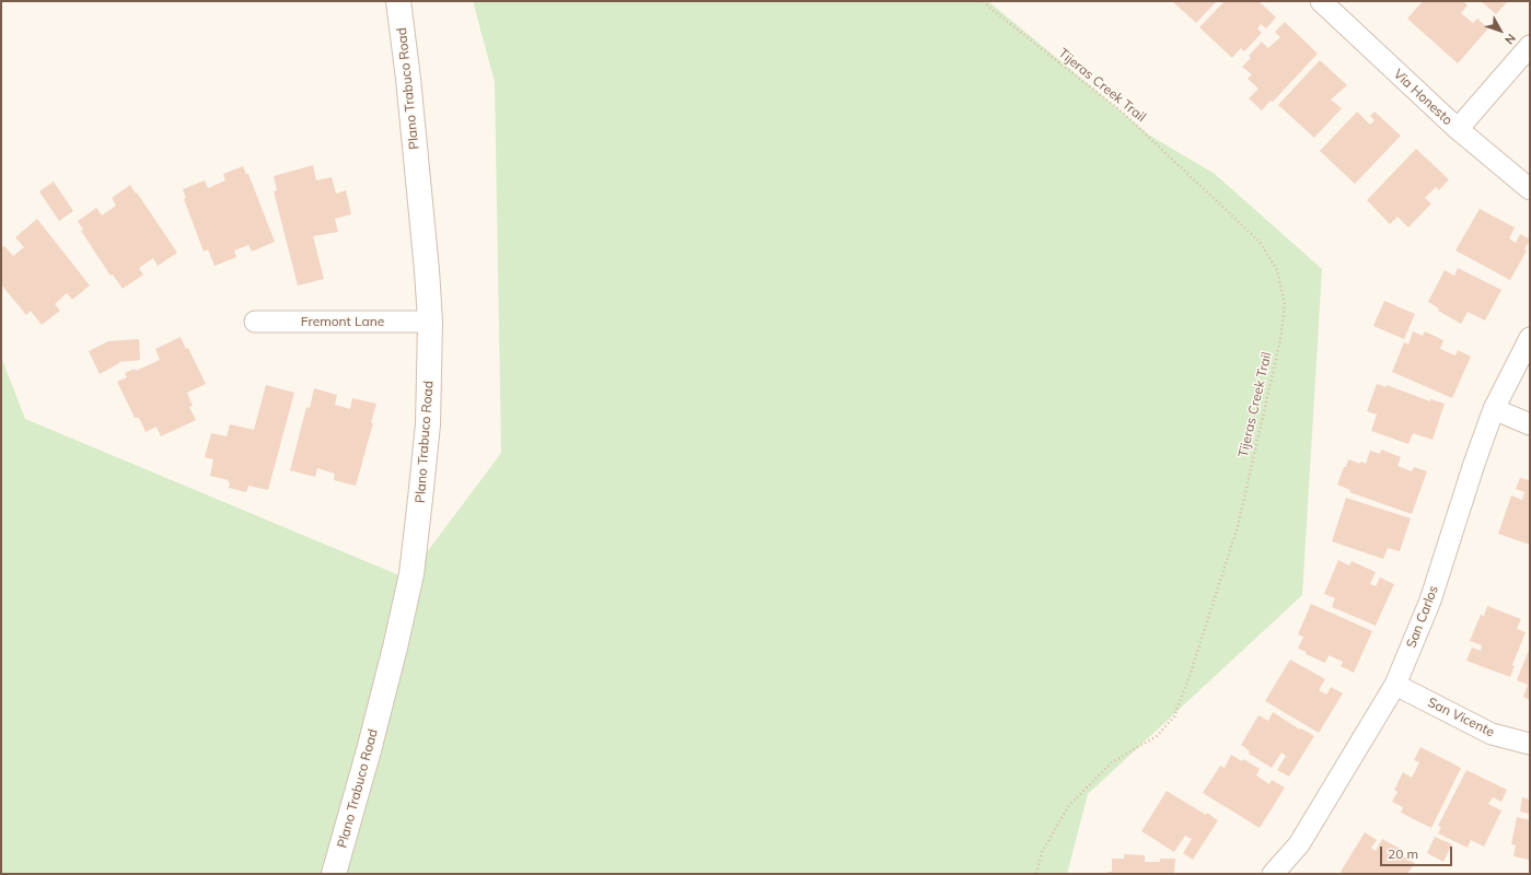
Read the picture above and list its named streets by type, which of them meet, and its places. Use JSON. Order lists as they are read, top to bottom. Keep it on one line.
{"streets":{"street":["Plano Trabuco Road","Via Honesto","Fremont Lane","San Carlos","San Vicente"],"path":["Tijeras Creek Trail"]},"crossings":[["Plano Trabuco Road","Fremont Lane"],["San Carlos","San Vicente"]],"scale_bar":"20 m","north":"bottom right"}
